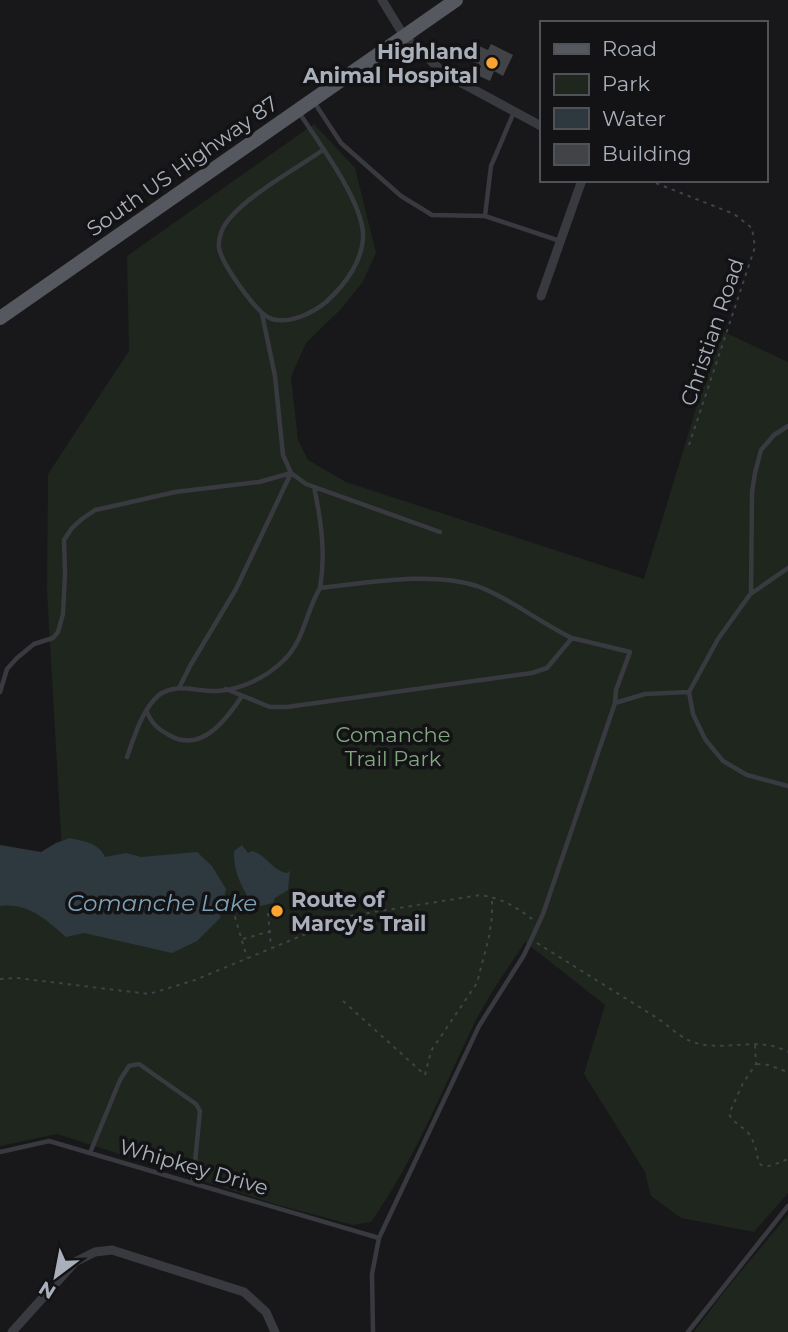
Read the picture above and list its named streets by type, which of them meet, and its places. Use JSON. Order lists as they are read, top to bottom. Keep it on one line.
{"streets":{"main road":["South US Highway 87"],"lane":["Whipkey Drive"],"path":["Christian Road"]},"water":["Comanche Lake"],"parks":["Comanche Trail Park"],"places":["Highland Animal Hospital","Route of Marcy's Trail"],"legend":["Road","Park","Water","Building"],"north":"bottom left"}
